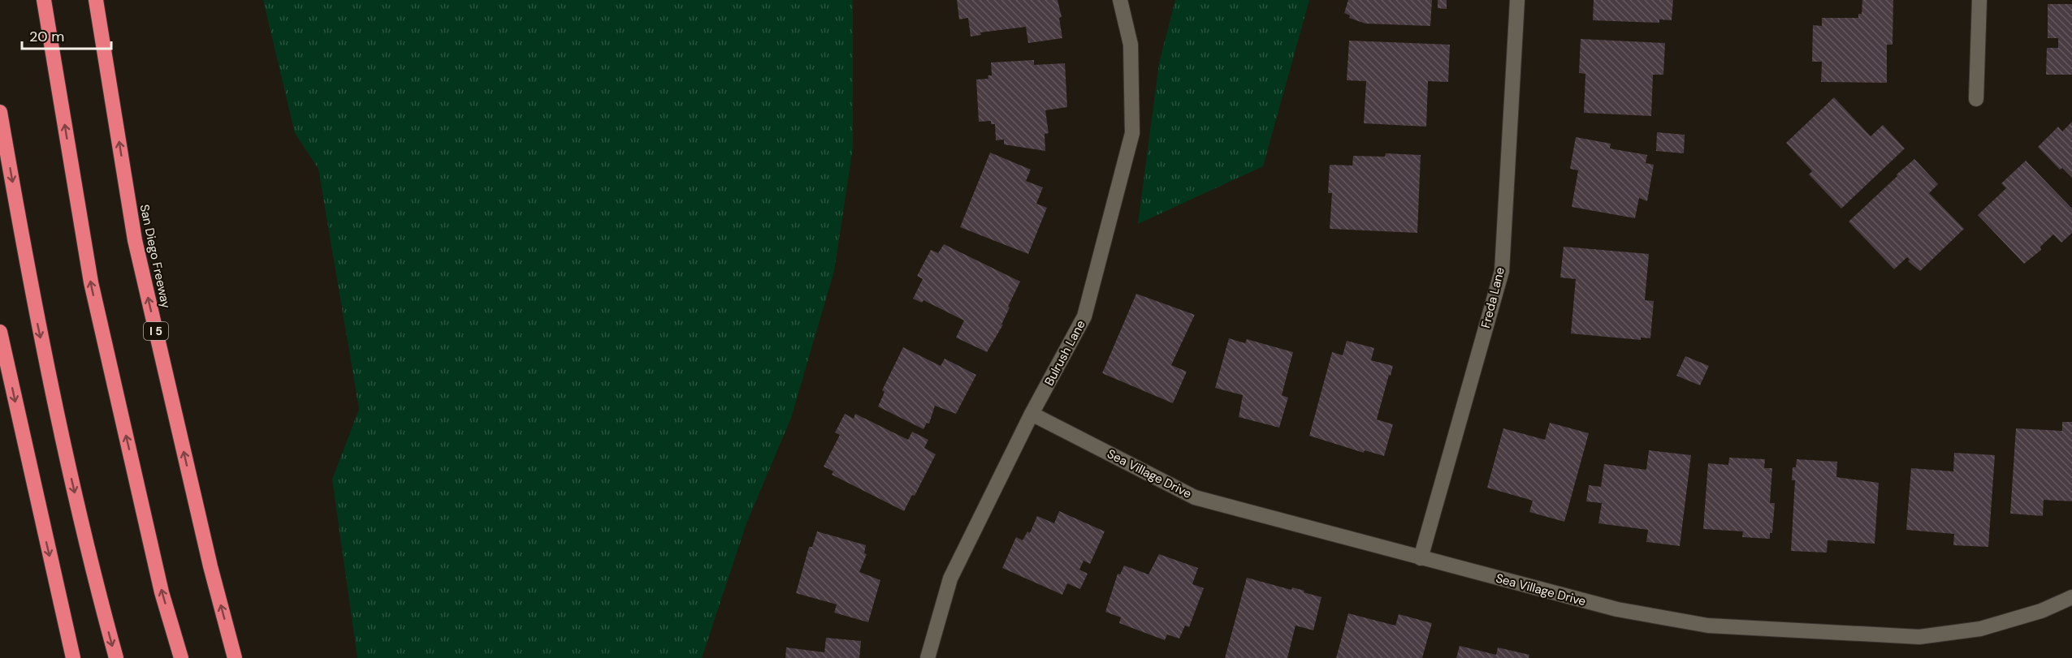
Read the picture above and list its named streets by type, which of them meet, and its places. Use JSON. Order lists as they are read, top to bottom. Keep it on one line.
{"streets":{"highway":["San Diego Freeway","I 5"],"street":["Freda Lane","Bulrush Lane","Sea Village Drive"]},"crossings":[["Freda Lane","Sea Village Drive"],["Bulrush Lane","Sea Village Drive"]],"scale_bar":"20 m"}
